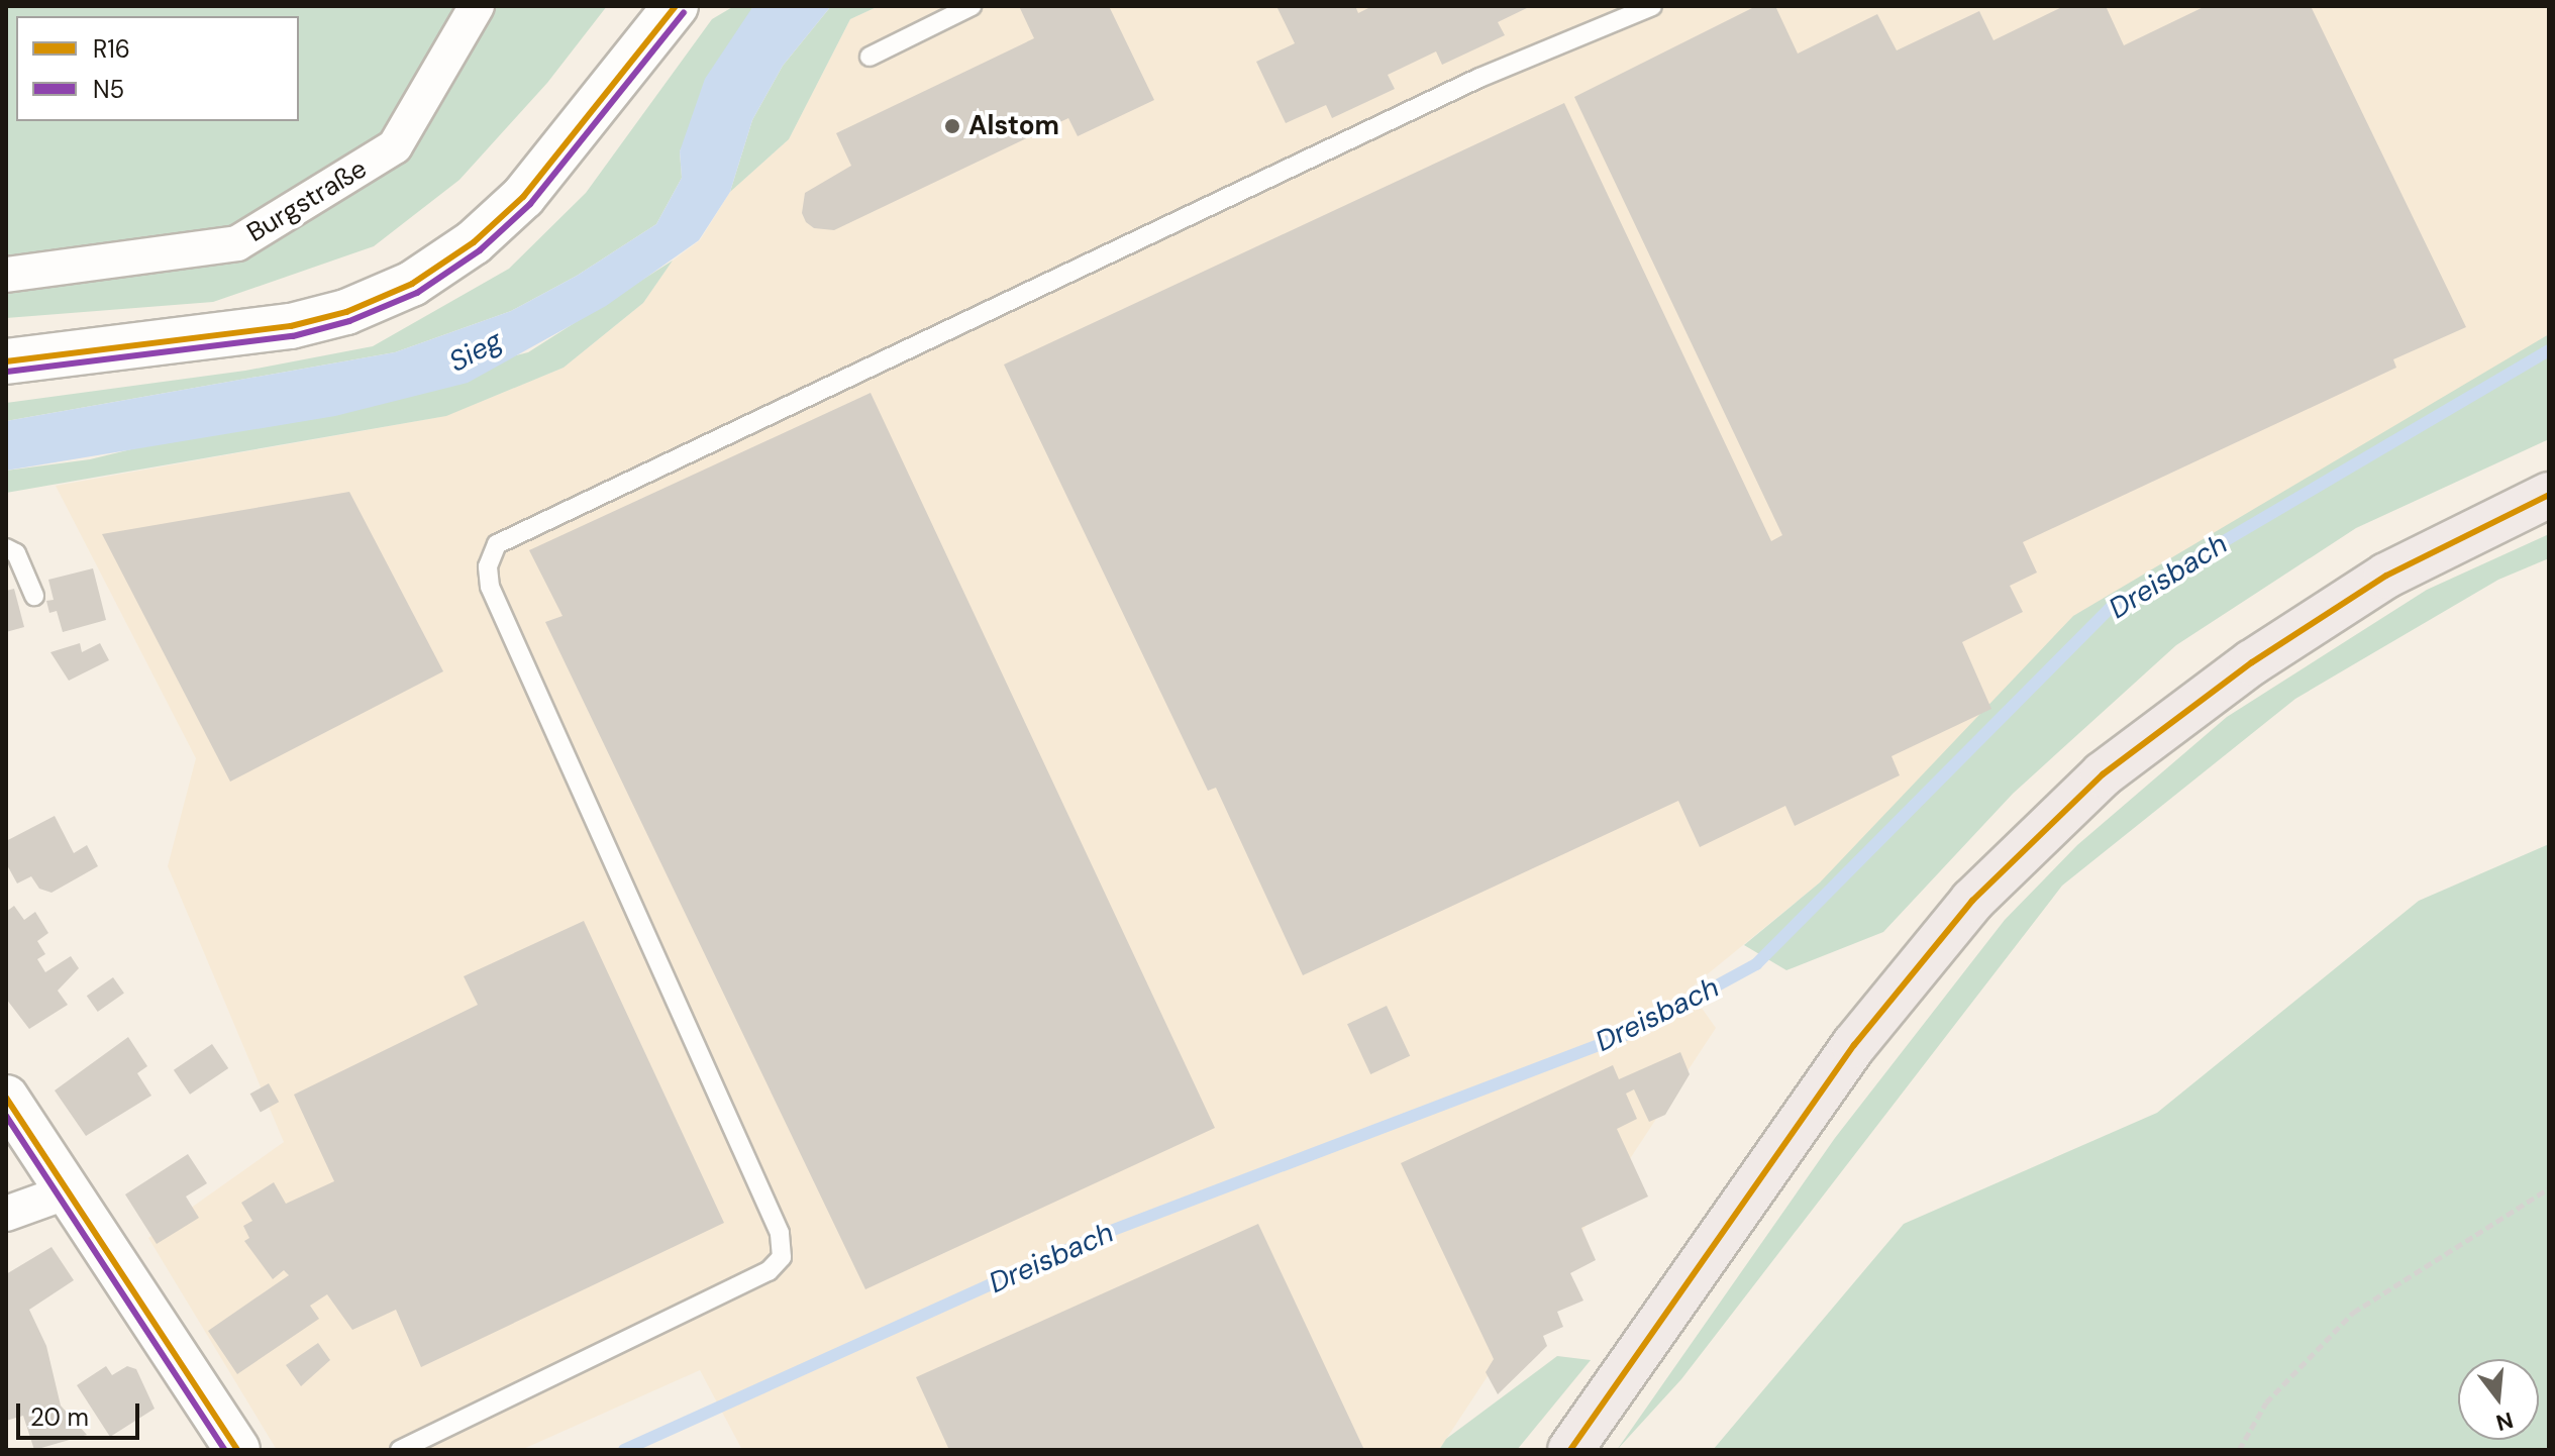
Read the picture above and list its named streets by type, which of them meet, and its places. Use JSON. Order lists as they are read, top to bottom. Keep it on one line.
{"streets":{"street":["Burgstraße"]},"water":["Sieg","Dreisbach"],"places":["Alstom"],"lines":["transit line R16","transit line N5"],"legend":["R16","N5"],"scale_bar":"20 m","north":"bottom"}
